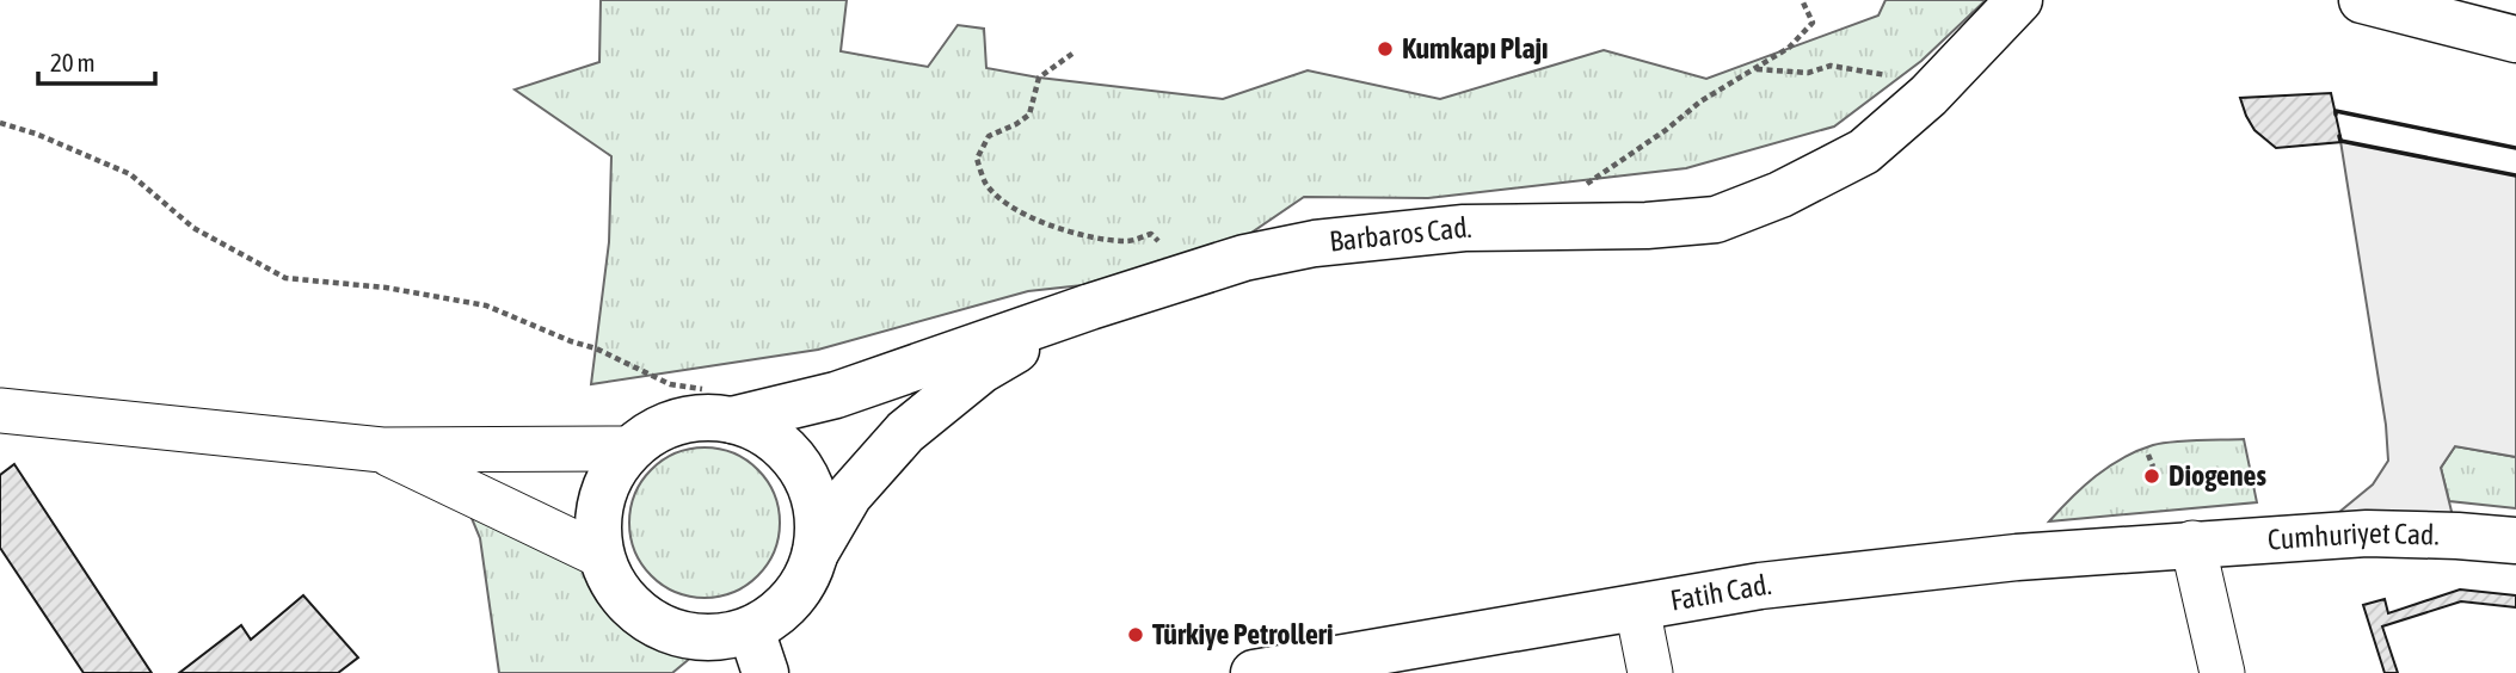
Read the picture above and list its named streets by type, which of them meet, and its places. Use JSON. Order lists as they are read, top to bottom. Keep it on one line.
{"streets":{"main road":["Barbaros Cad.","Cumhuriyet Cad.","Fatih Cad."]},"crossings":[["Cumhuriyet Cad.","Fatih Cad."]],"places":["Kumkapı Plajı","Diogenes","Türkiye Petrolleri"],"scale_bar":"20 m"}
